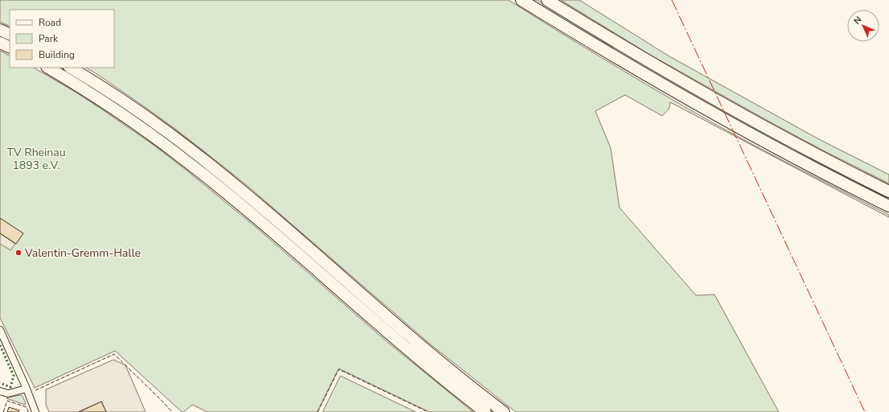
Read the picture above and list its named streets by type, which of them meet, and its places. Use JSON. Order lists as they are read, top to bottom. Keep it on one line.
{"parks":["TV Rheinau 1893 e.V."],"places":["Valentin-Gremm-Halle"],"legend":["Road","Park","Building"],"north":"top left"}
